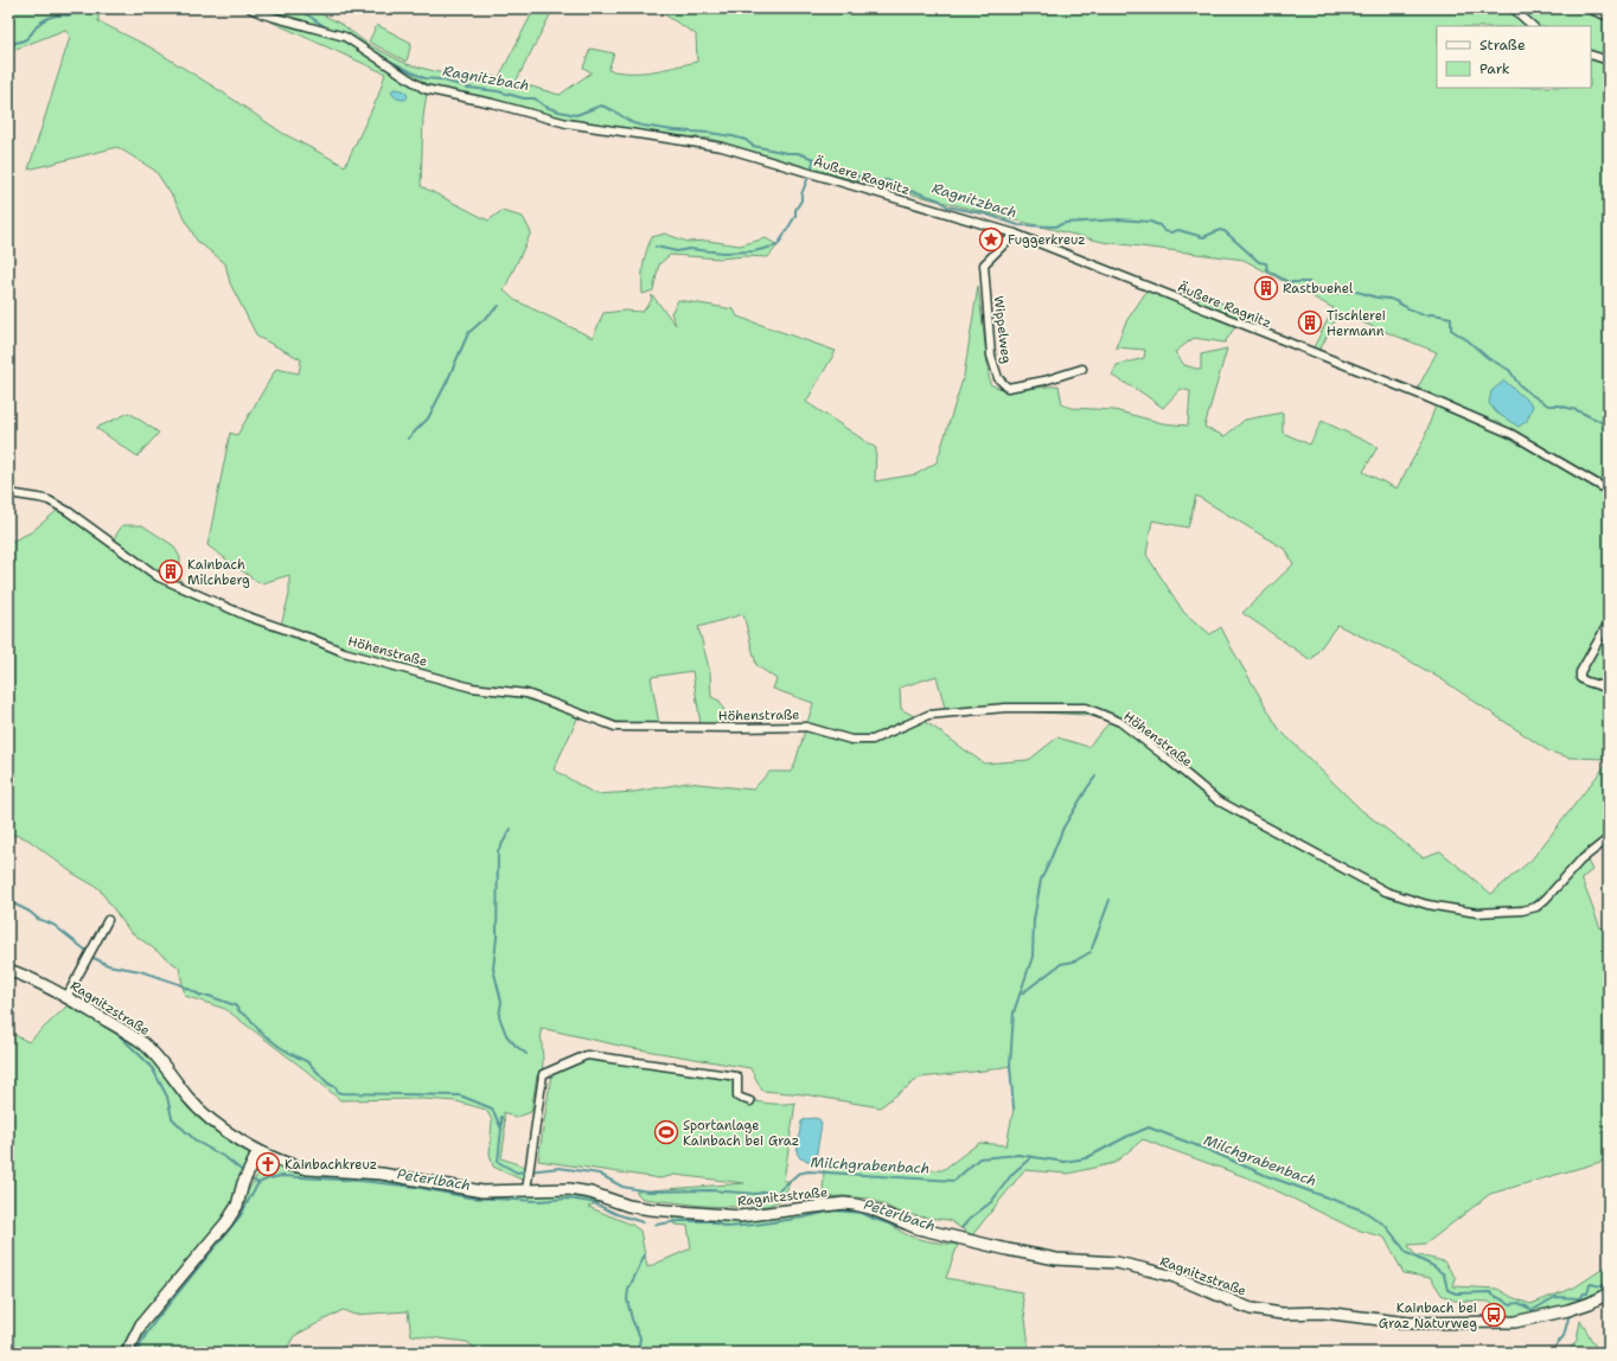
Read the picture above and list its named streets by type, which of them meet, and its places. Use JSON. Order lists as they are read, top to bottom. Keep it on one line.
{"streets":{"main road":["Ragnitzstraße"],"street":["Äußere Ragnitz","Wippelweg","Höhenstraße"]},"crossings":[["Äußere Ragnitz","Wippelweg"]],"water":["Ragnitzbach","Milchgrabenbach","Peterlbach"],"places":{"place":["Fuggerkreuz"],"building":["Rastbuehel","Tischlerei Hermann","Kainbach Milchberg"],"sports":["Sportanlage Kainbach bei Graz"],"church":["Kainbachkreuz"],"bus stop":["Kainbach bei Graz Naturweg"]},"legend":["Straße","Park"]}
